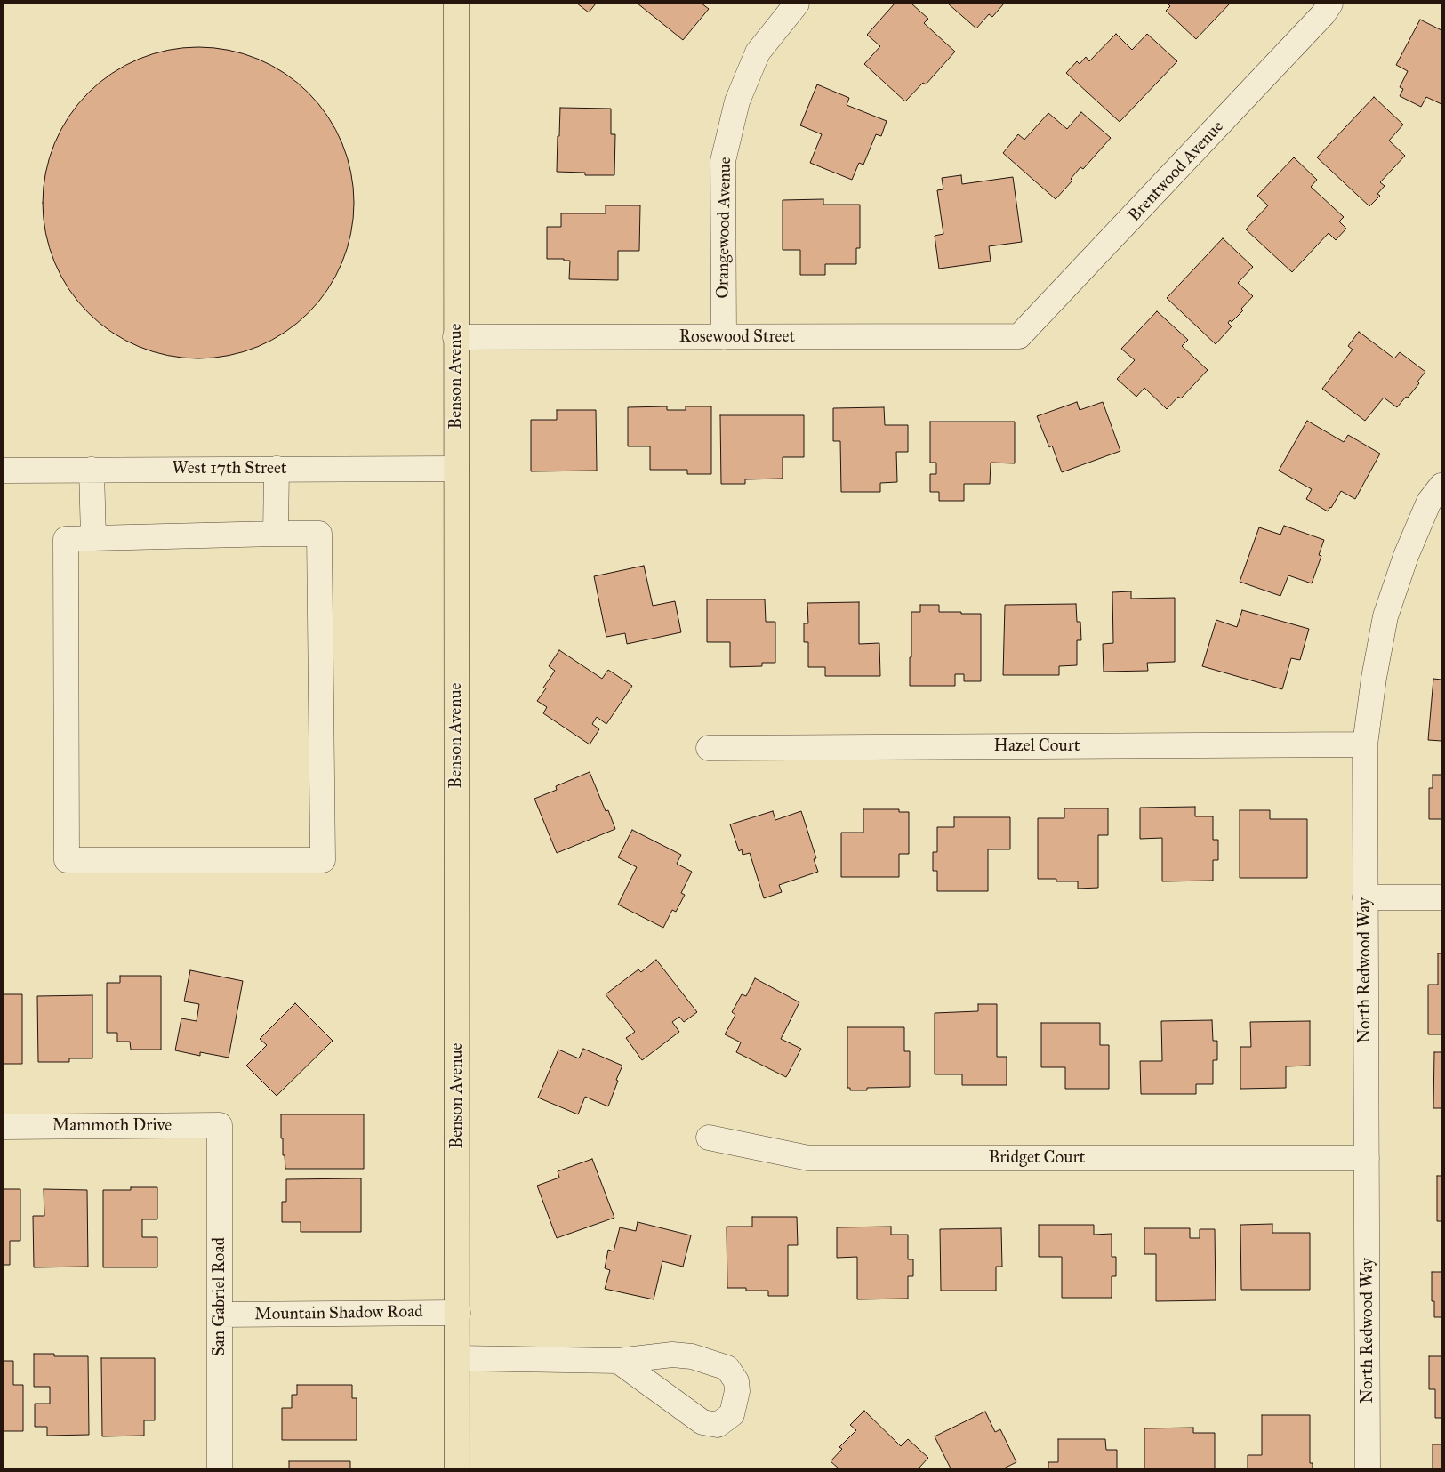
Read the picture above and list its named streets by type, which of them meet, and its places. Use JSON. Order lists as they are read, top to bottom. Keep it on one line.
{"streets":{"main road":["Benson Avenue"],"street":["Brentwood Avenue","Orangewood Avenue","Rosewood Street","West 17th Street","Hazel Court","North Redwood Way","Mammoth Drive","Bridget Court","San Gabriel Road","Mountain Shadow Road"]},"crossings":[["Brentwood Avenue","Rosewood Street"],["Orangewood Avenue","Rosewood Street"],["Rosewood Street","Benson Avenue"],["Benson Avenue","West 17th Street"],["Benson Avenue","Mountain Shadow Road"],["Hazel Court","North Redwood Way"],["North Redwood Way","Bridget Court"],["Mammoth Drive","San Gabriel Road"],["San Gabriel Road","Mountain Shadow Road"]]}
